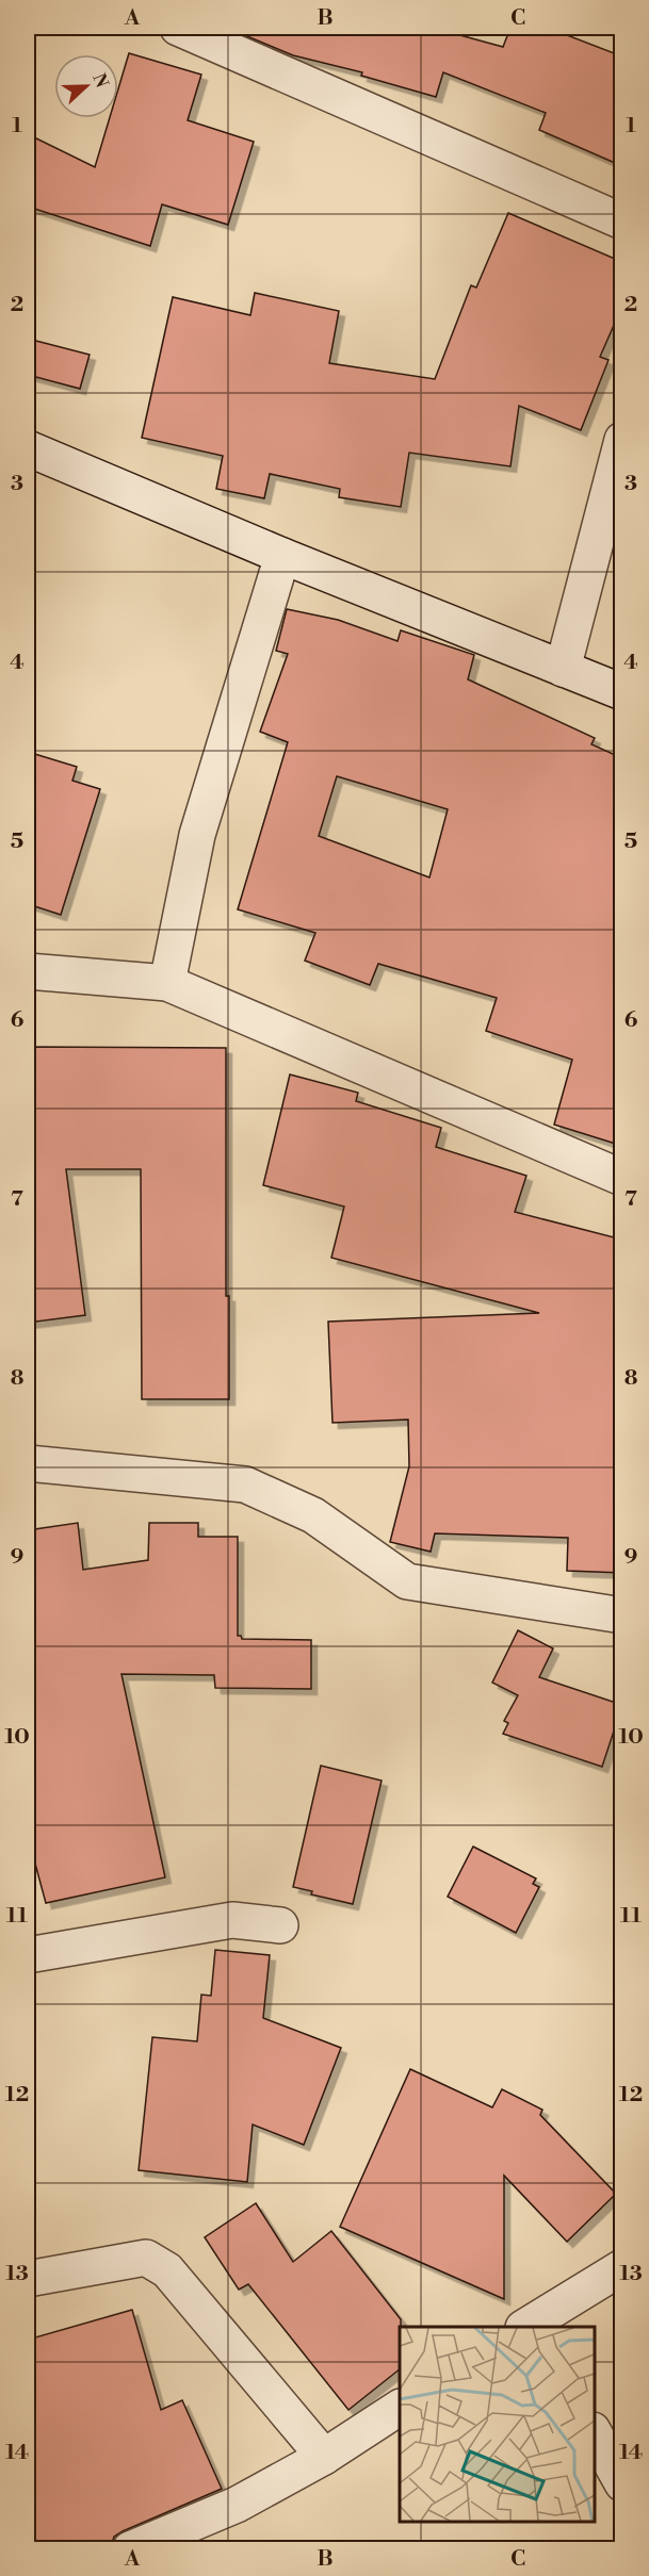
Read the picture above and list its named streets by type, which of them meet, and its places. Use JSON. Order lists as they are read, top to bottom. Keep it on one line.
{"north":"right","grid":{"columns":["A","B","C"],"rows":["1","2","3","4","5","6","7","8","9","10","11","12","13","14"]}}
